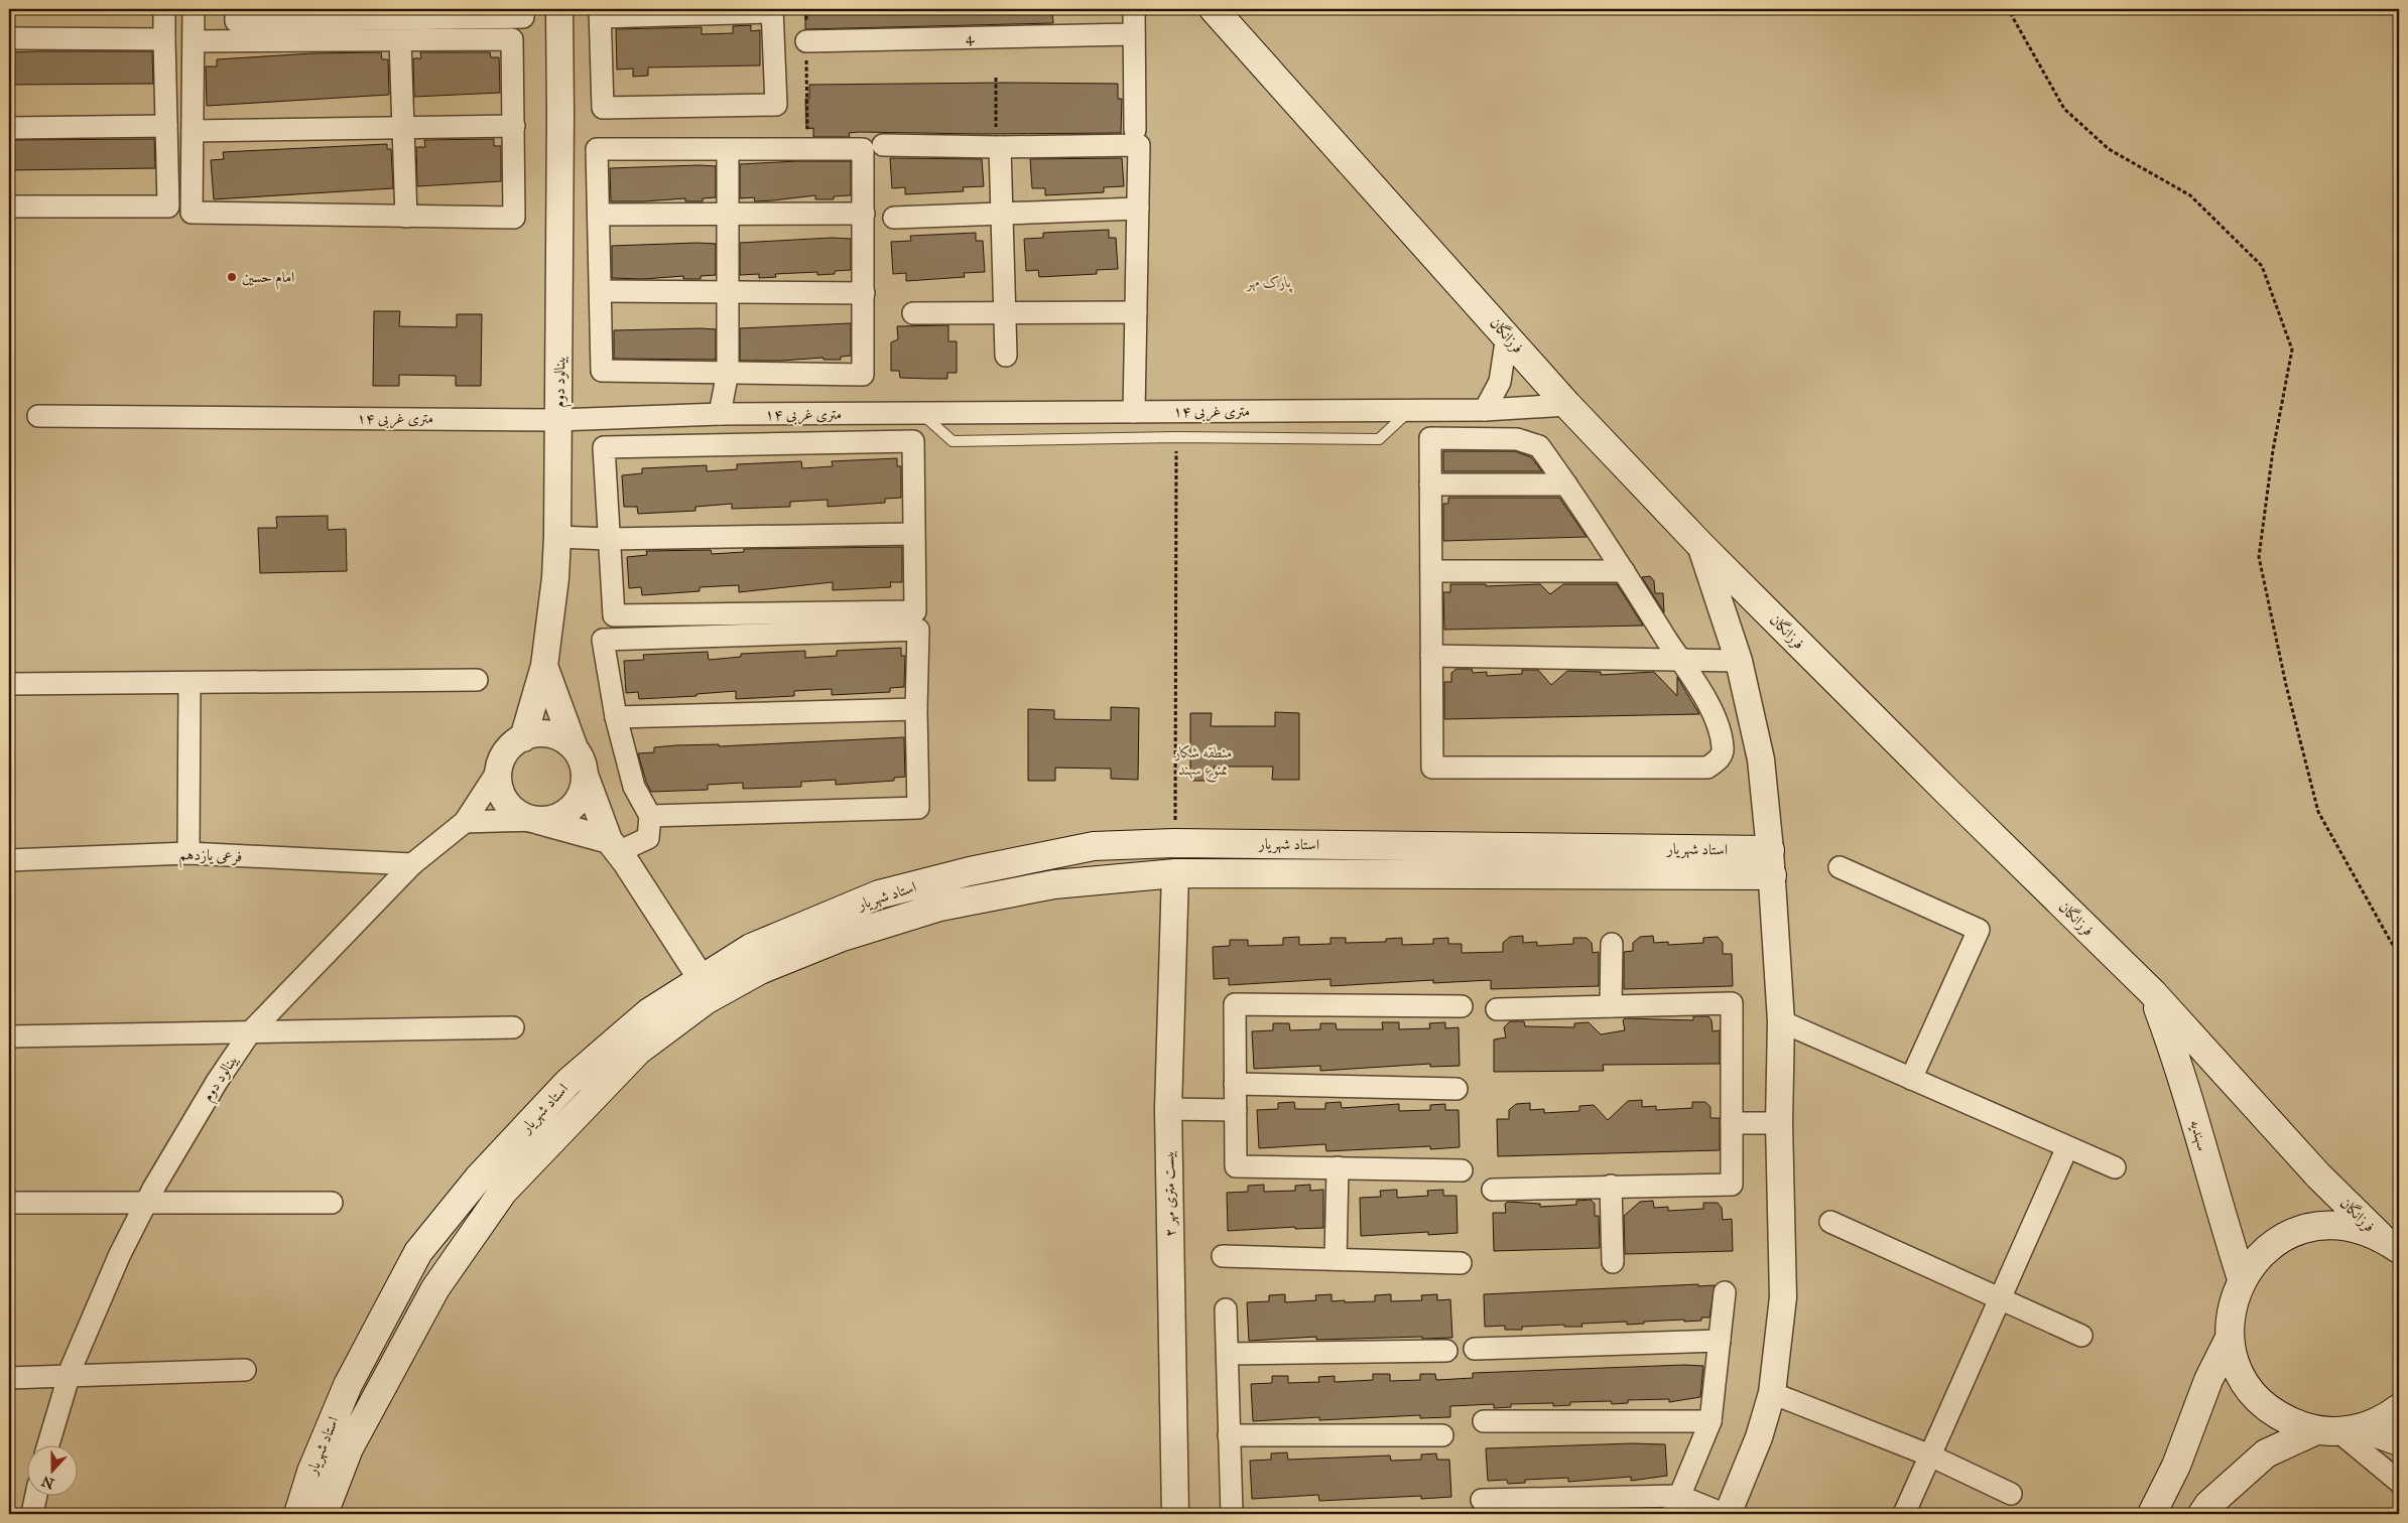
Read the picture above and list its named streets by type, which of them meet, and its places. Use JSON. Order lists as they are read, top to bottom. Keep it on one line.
{"streets":{"main road":["فرزانگان","استاد شهریار","سهندیه"],"street":["4","بینالود دوم","۱۴ متری غربی","فرعی یازدهم","بیست متری مهر ۲"]},"crossings":[["فرزانگان","۱۴ متری غربی"],["فرزانگان","سهندیه"],["بینالود دوم","۱۴ متری غربی"],["بینالود دوم","فرعی یازدهم"],["استاد شهریار","بیست متری مهر ۲"]],"parks":["پارک مهر","منطقه شکار ممنوع سهند"],"places":["امام حسین"],"north":"bottom"}
